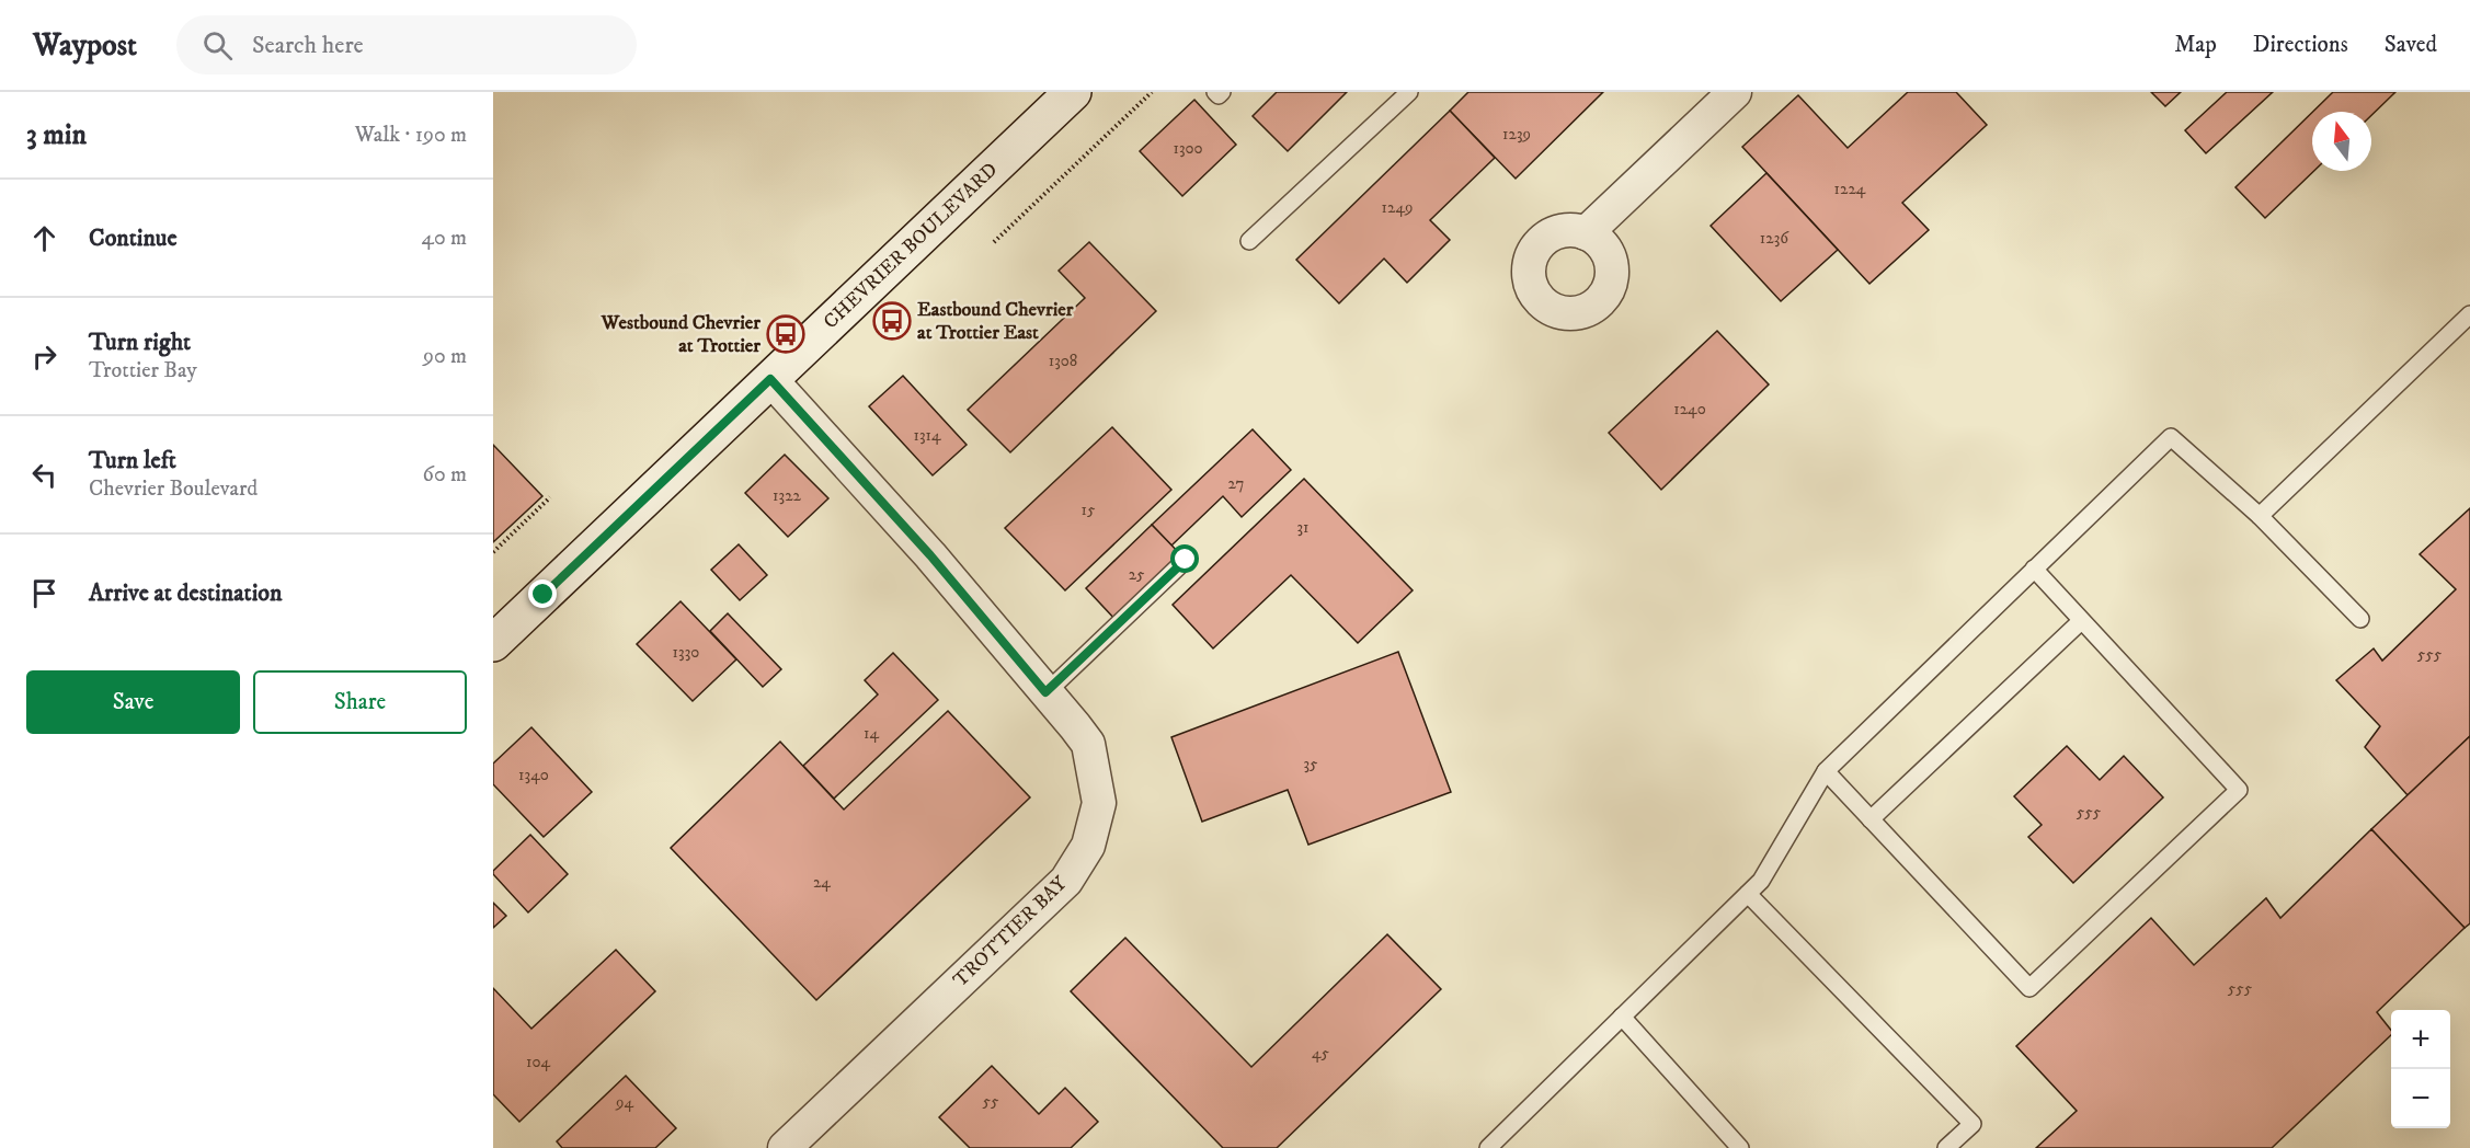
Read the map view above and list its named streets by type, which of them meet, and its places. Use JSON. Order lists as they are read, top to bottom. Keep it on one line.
{"streets":{"street":["CHEVRIER BOULEVARD","TROTTIER BAY"]},"crossings":[["CHEVRIER BOULEVARD","TROTTIER BAY"]],"places":{"bus stop":["Eastbound Chevrier at Trottier East","Westbound Chevrier at Trottier"]},"house_numbers":["1239","1300","1224","1249","1236","1308","1240","1314","27","1322","15","31","25","1330","555","14","35","1340","555","24","555","45","104","55","94"],"north":"top","page":{"header":"Waypost","search":"Search here","nav":["Map","Directions","Saved"],"heading":["3 min","Walk · 190 m"],"list":[["Continue","40 m"],["Turn right","Trottier Bay","90 m"],["Turn left","Chevrier Boulevard","60 m"],"Arrive at destination"],"buttons":["Save","Share"],"map_buttons":["+","−"]}}
